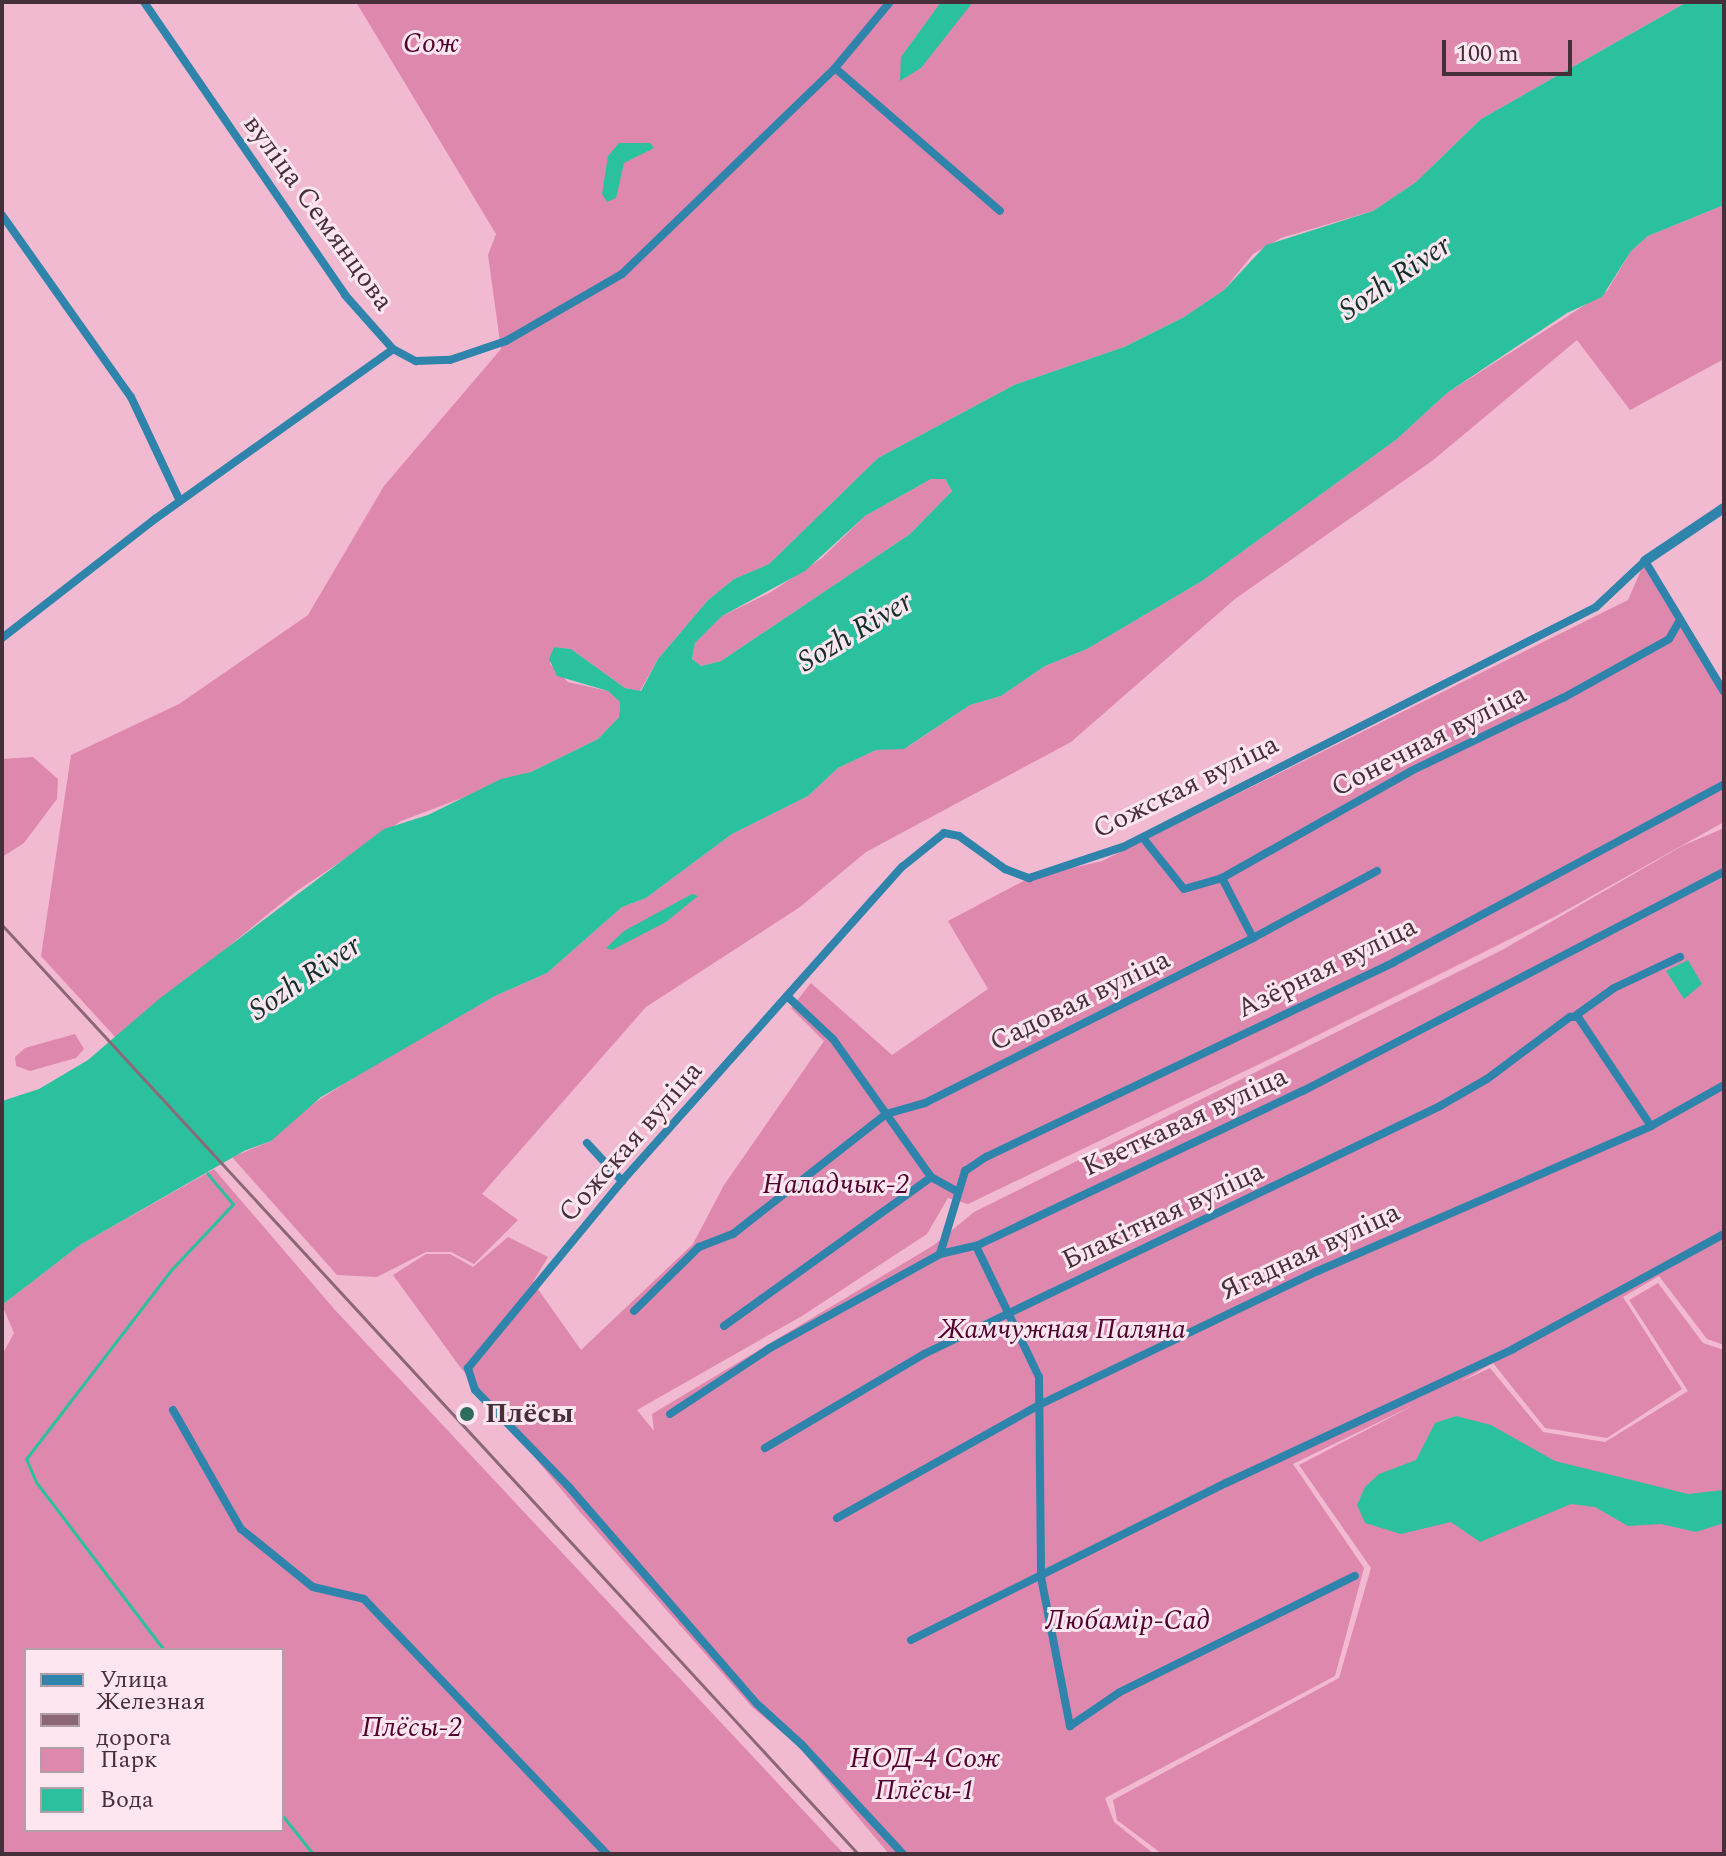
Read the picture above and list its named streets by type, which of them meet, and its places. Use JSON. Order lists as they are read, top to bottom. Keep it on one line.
{"streets":{"street":["вуліца Семянцова","Сонечная вуліца","Сожская вуліца","Азёрная вуліца","Садовая вуліца","Кветкавая вуліца","Блакітная вуліца","Ягадная вуліца"]},"crossings":[["Сонечная вуліца","Сожская вуліца"],["Азёрная вуліца","Кветкавая вуліца"]],"water":["Sozh River"],"parks":["Сож","Наладчык-2","Жамчужная Паляна","Любамір-Сад","Плёсы-2","НОД-4 Сож Плёсы-1"],"places":["Плёсы"],"legend":["Улица","Железная дорога","Парк","Вода"],"scale_bar":"100 m"}
